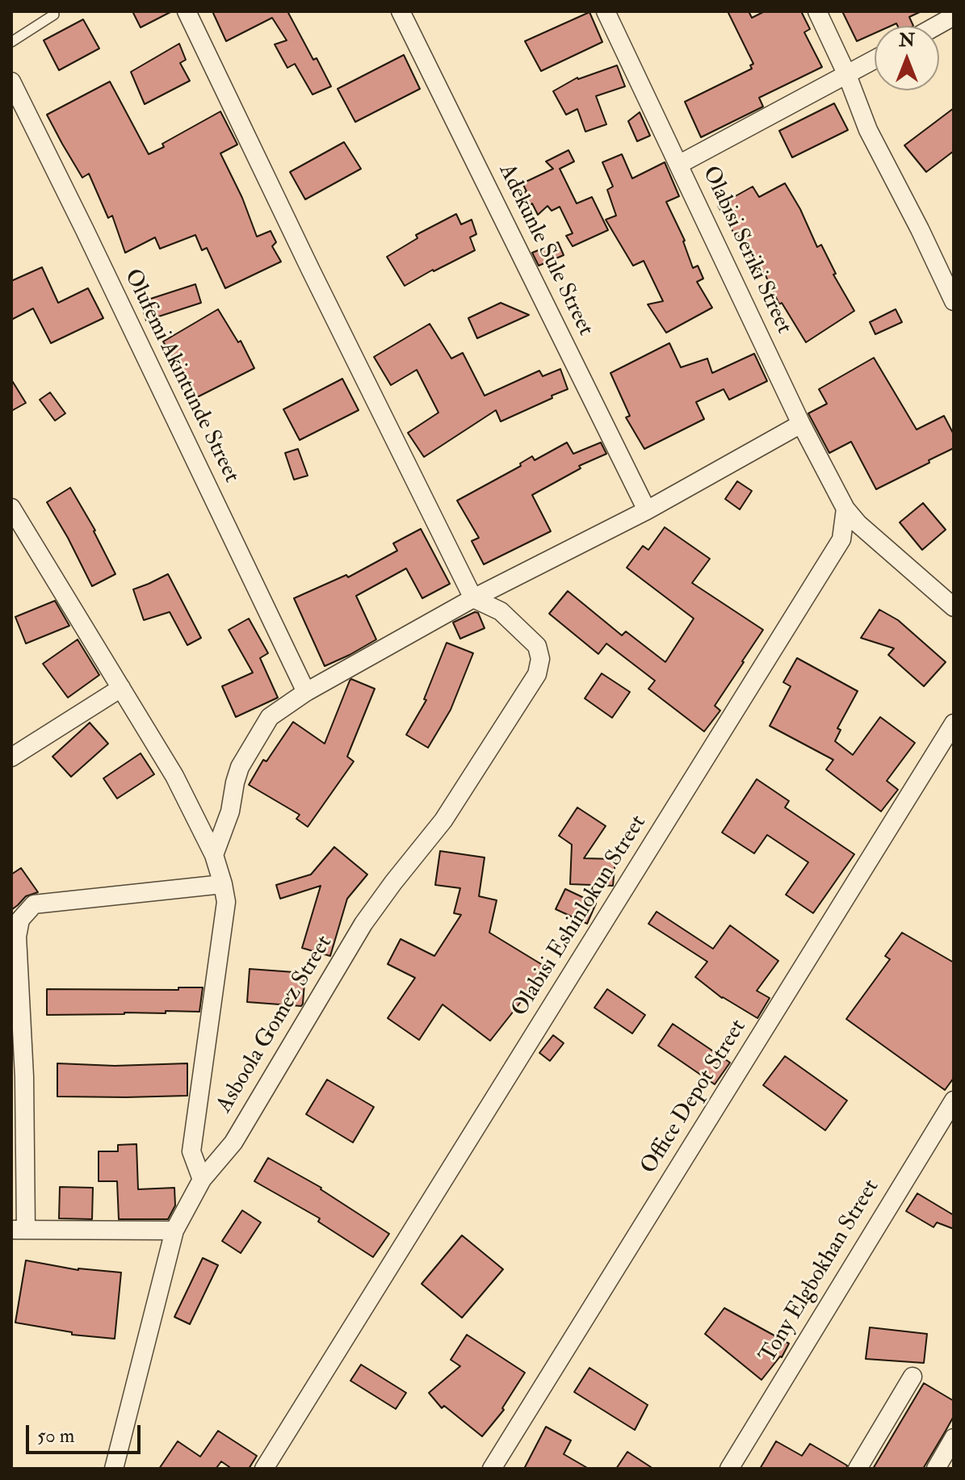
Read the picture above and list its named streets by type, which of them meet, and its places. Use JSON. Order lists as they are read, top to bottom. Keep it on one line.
{"streets":{"street":["Adekunle Sule Street","Olabisi Seriki Street","Olufemi Akintunde Street","Olabisi Eshinlokun Street","Asboola Gomez Street","Office Depot Street","Tony Elgbokhan Street"]},"crossings":[["Olabisi Seriki Street","Olabisi Eshinlokun Street"]],"scale_bar":"50 m","north":"top"}
